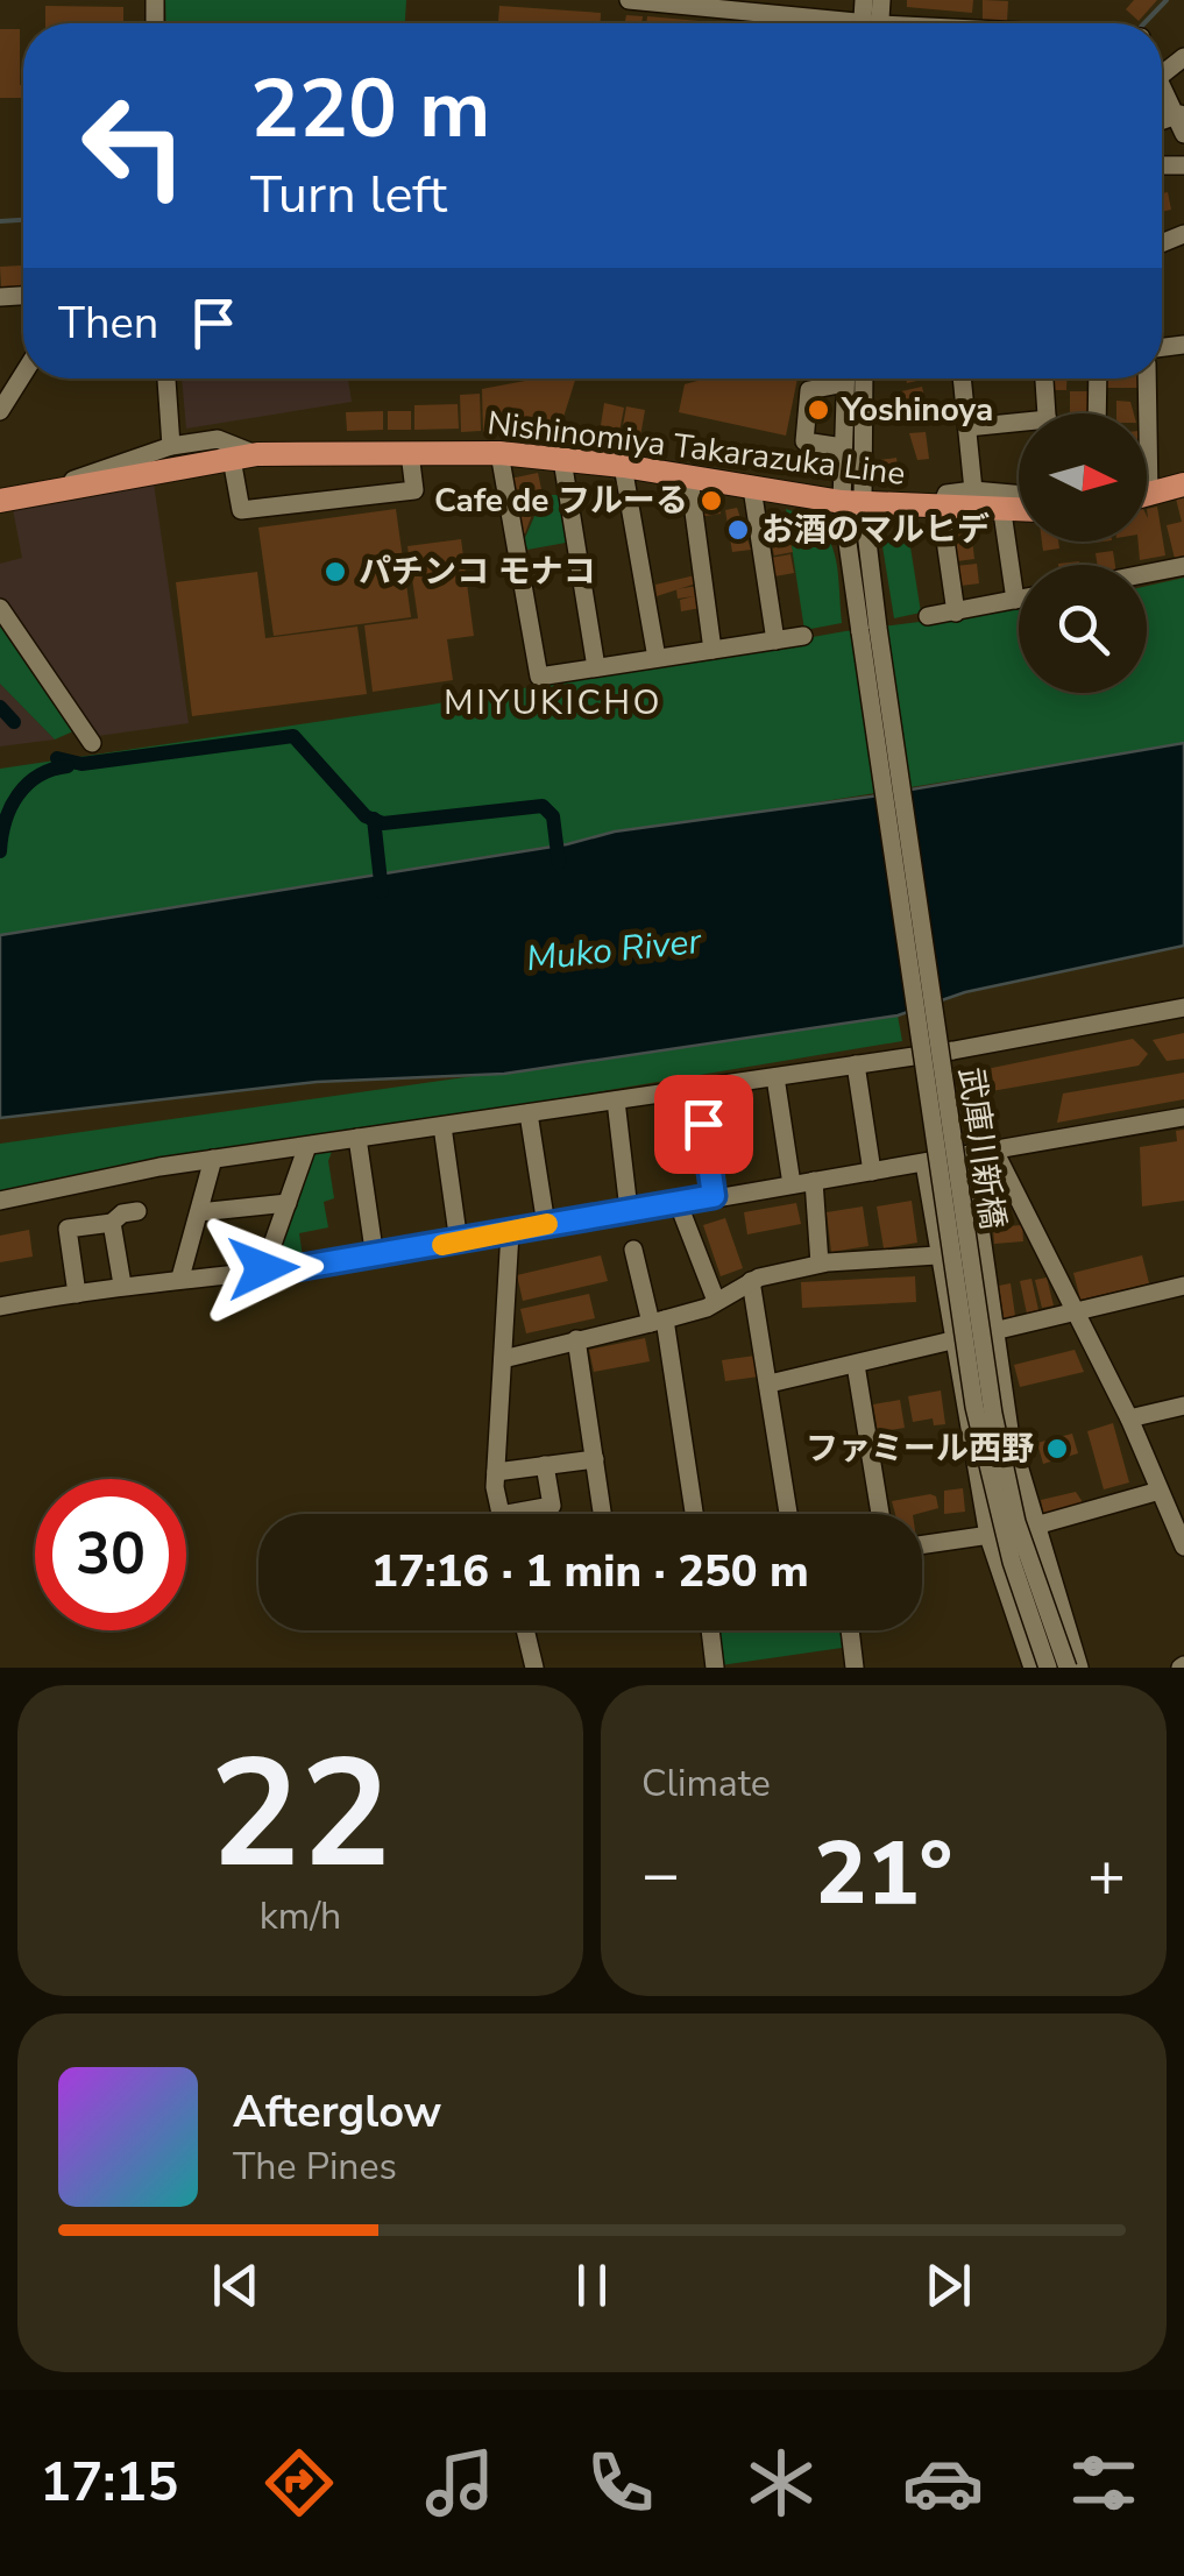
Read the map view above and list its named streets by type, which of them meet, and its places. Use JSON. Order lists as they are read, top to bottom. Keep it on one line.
{"streets":{"main road":["Nishinomiya Takarazuka Line"],"street":["武庫川新橋"]},"districts":["MIYUKICHO"],"water":["Muko River"],"places":["Yoshinoya","Cafe de フルーる","お酒のマルヒデ","パチンコ モナコ","ファミール西野"],"north":"right","page":{"turn":["220 m","Turn left"],"then":"Then","limit":"30","trip":"17:16 · 1 min · 250 m","tile":[["22","km/h"],"Climate"],"heat":["−","21°","+"],"song":["Afterglow","The Pines"],"tabs":"17:15"}}
